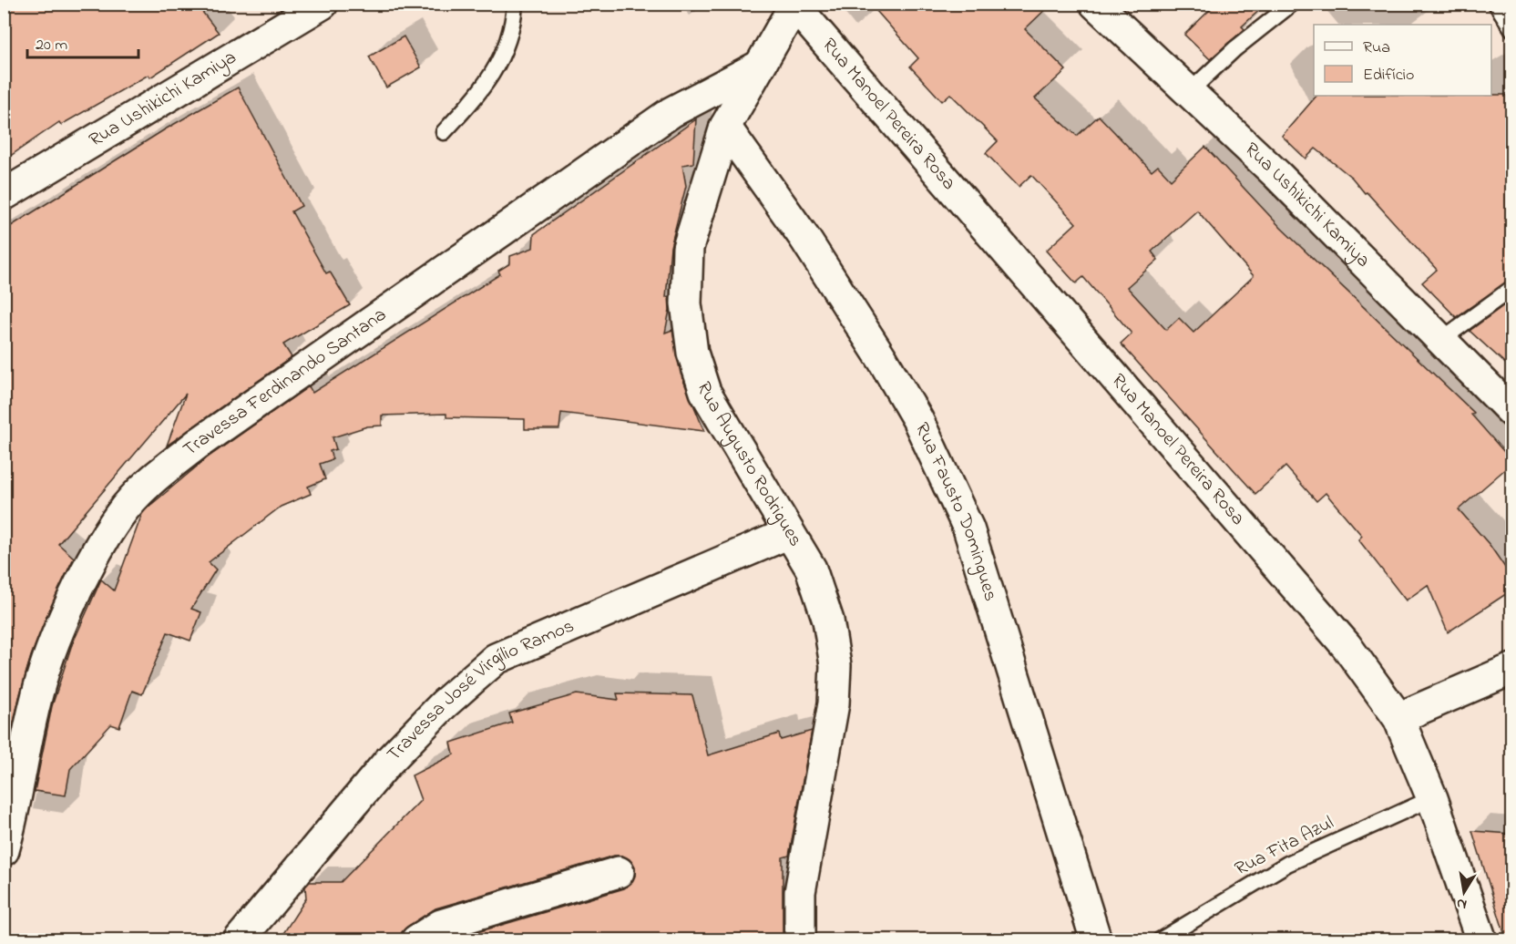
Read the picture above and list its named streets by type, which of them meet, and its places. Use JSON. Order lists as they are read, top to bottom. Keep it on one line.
{"streets":{"street":["Rua Ushikichi Kamiya","Rua Manoel Pereira Rosa","Travessa Ferdinando Santana","Rua Augusto Rodrigues","Rua Fausto Domingues","Travessa José Virgílio Ramos"],"lane":["Rua Fita Azul"]},"crossings":[["Rua Manoel Pereira Rosa","Rua Augusto Rodrigues"],["Rua Manoel Pereira Rosa","Rua Fita Azul"],["Travessa Ferdinando Santana","Rua Augusto Rodrigues"],["Rua Augusto Rodrigues","Rua Fausto Domingues"],["Rua Augusto Rodrigues","Travessa José Virgílio Ramos"]],"legend":["Rua","Edifício"],"scale_bar":"20 m","north":"bottom"}
